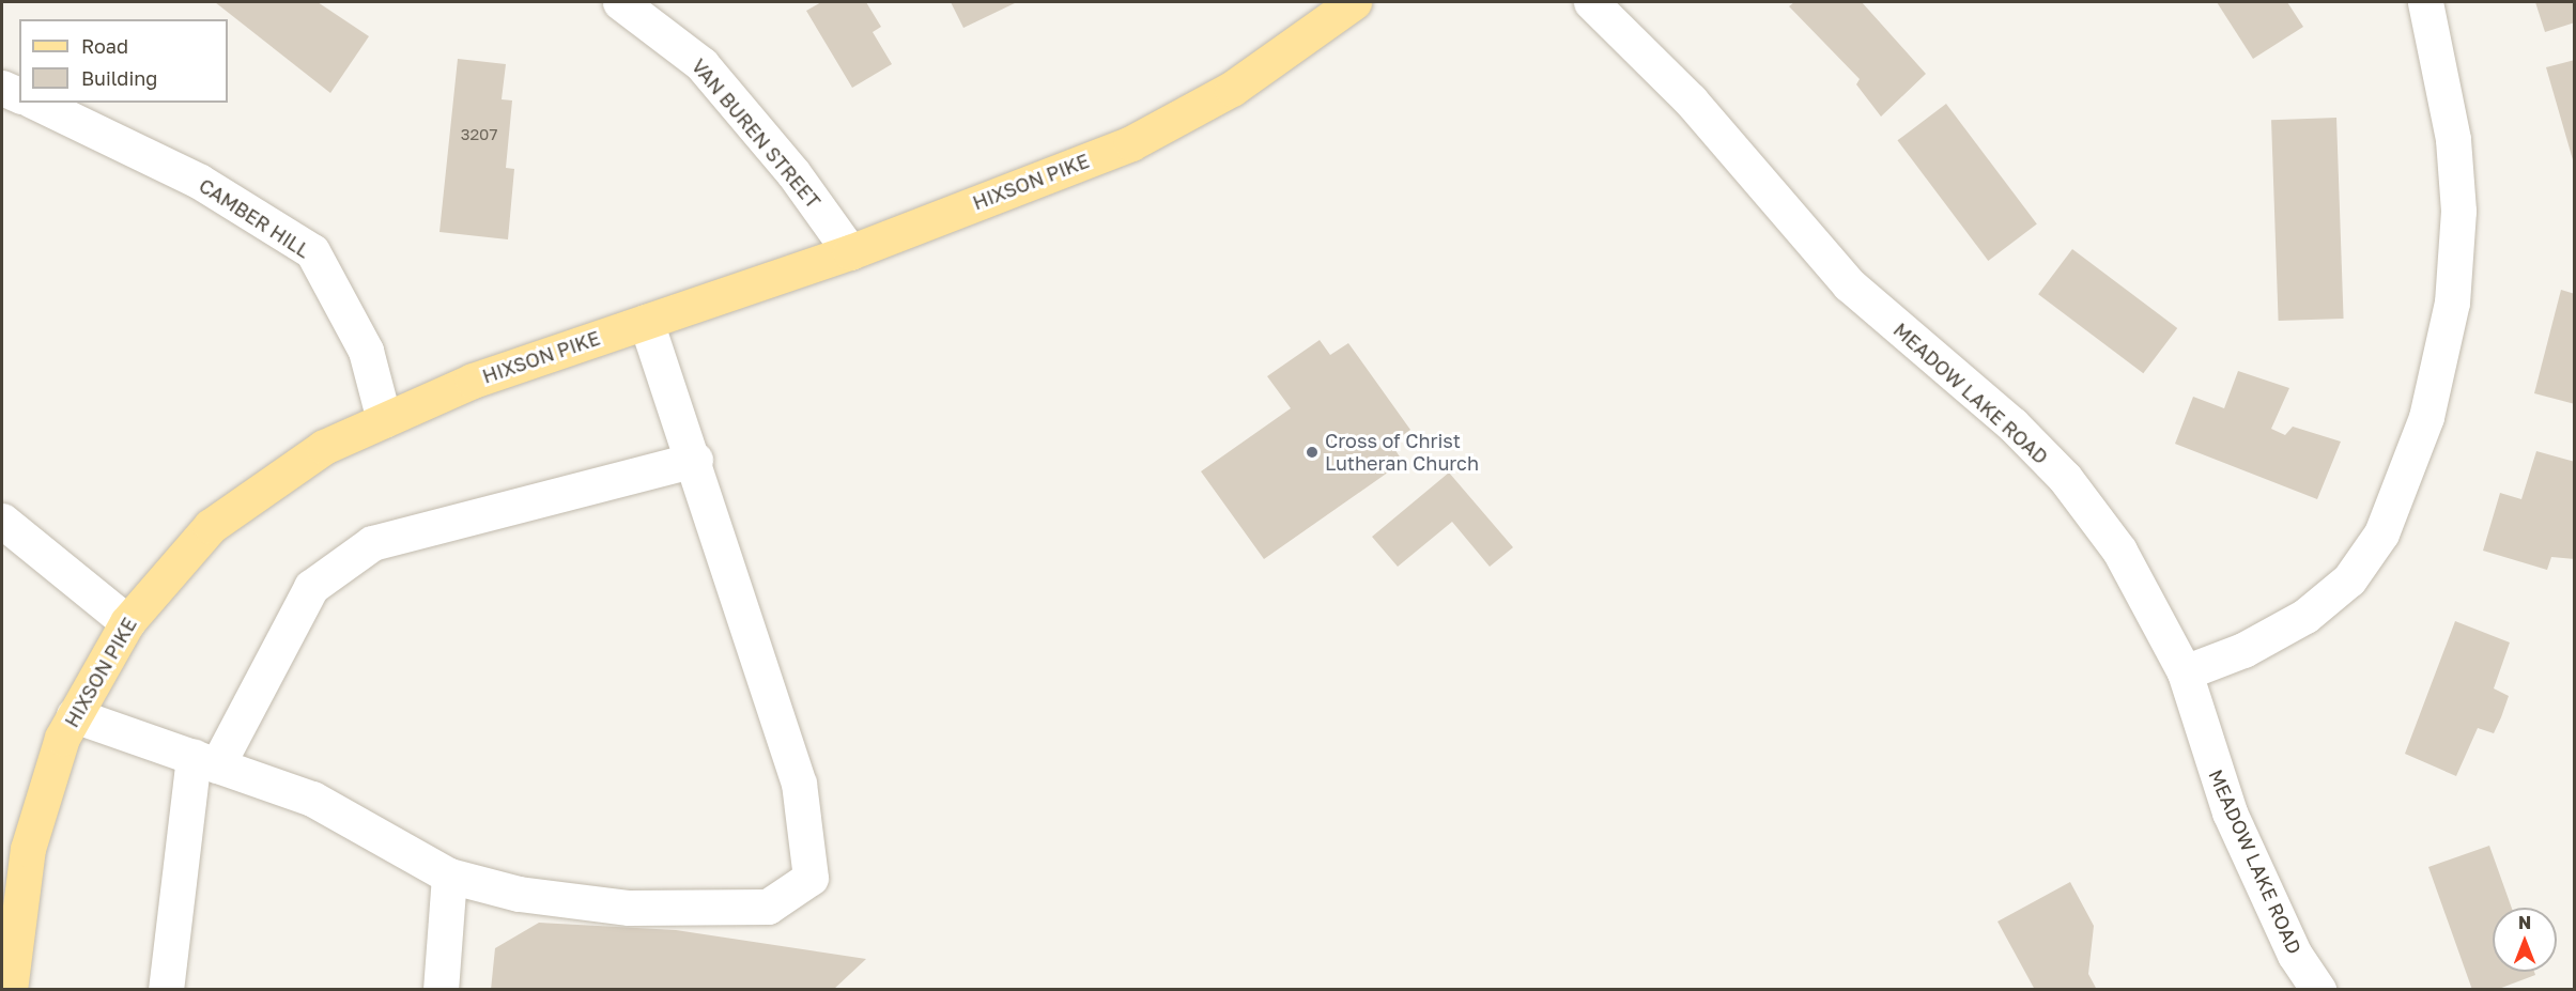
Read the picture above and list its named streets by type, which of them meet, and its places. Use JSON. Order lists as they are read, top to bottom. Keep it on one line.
{"streets":{"main road":["HIXSON PIKE"],"street":["VAN BUREN STREET","CAMBER HILL","MEADOW LAKE ROAD"]},"crossings":[["VAN BUREN STREET","HIXSON PIKE"],["HIXSON PIKE","CAMBER HILL"]],"places":["Cross of Christ Lutheran Church"],"house_numbers":["3207"],"legend":["Road","Building"],"north":"top"}
